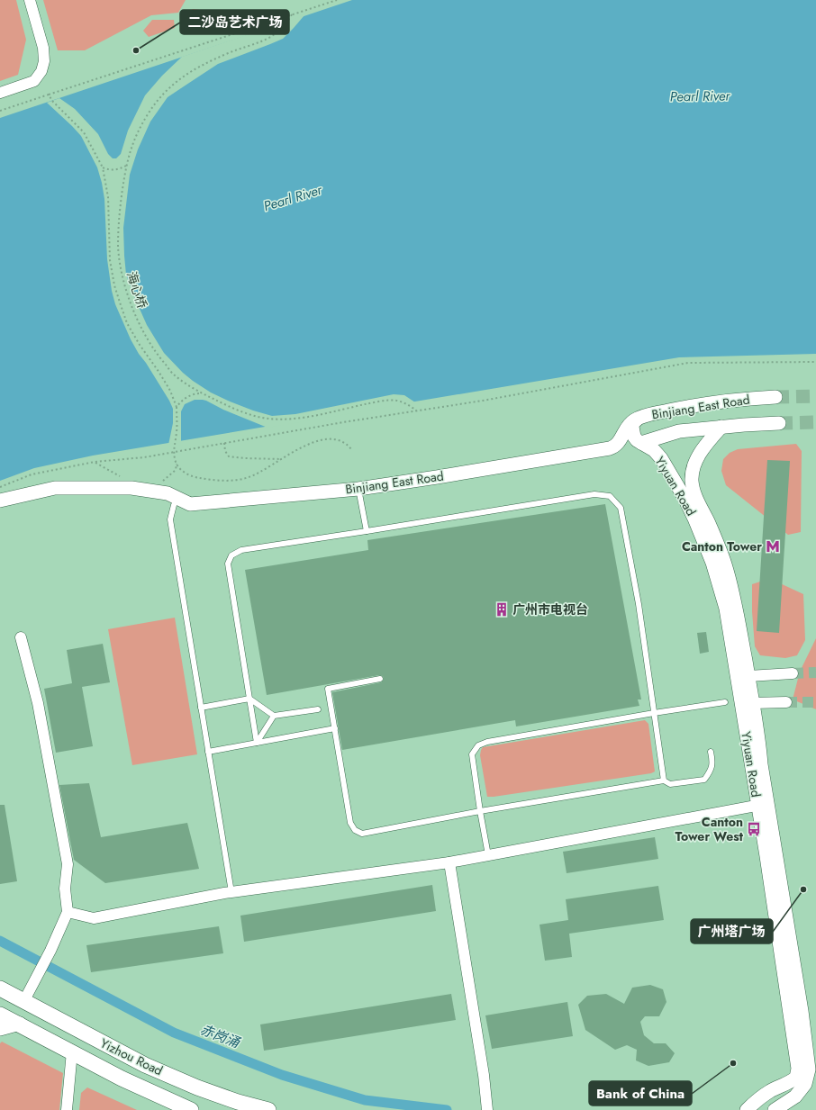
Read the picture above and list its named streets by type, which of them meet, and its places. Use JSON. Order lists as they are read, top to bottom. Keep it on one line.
{"streets":{"main road":["Yizhou Road"],"street":["Binjiang East Road","Yiyuan Road"],"path":["海心桥"]},"crossings":[["Binjiang East Road","Yiyuan Road"]],"water":["Pearl River","赤岗涌"],"places":{"other":["二沙岛艺术广场","广州塔广场","Bank of China"],"metro station":["Canton Tower"],"building":["广州市电视台"],"bus stop":["Canton Tower West"]}}
